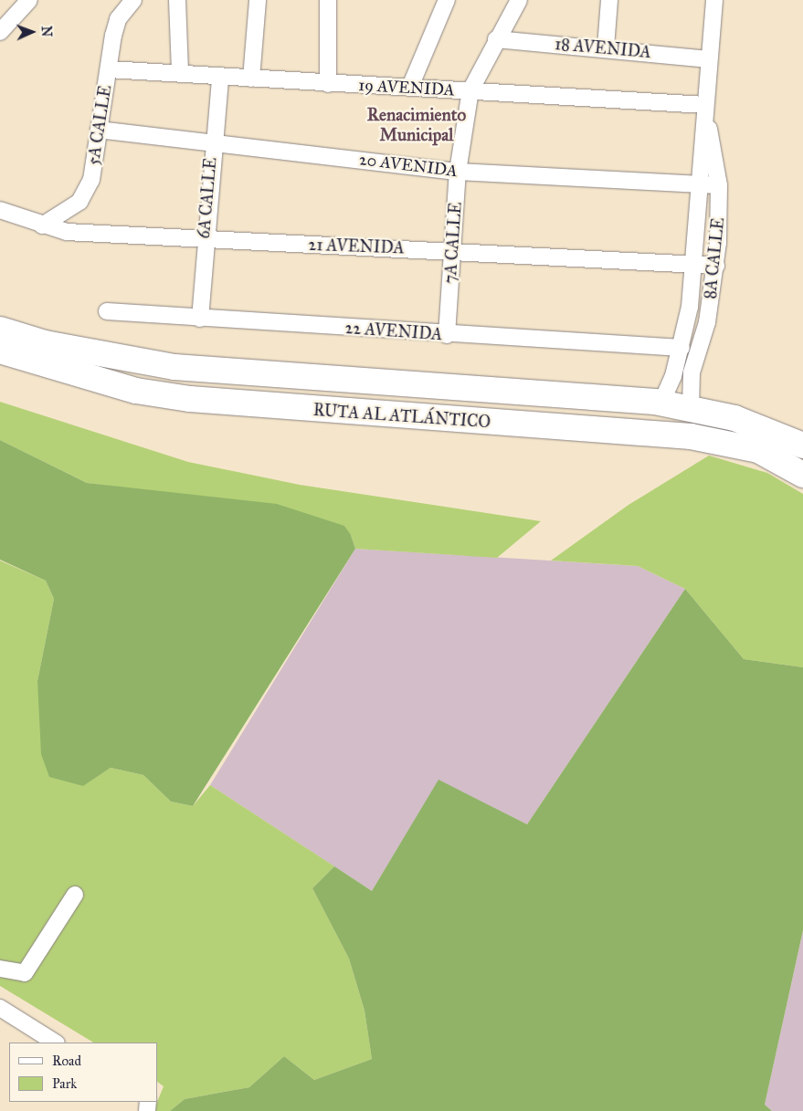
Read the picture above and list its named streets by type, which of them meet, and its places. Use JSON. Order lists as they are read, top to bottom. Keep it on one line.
{"streets":{"highway":["RUTA AL ATLÁNTICO"],"street":["18 AVENIDA","19 AVENIDA","5A CALLE","20 AVENIDA","6A CALLE","7A CALLE","21 AVENIDA","8A CALLE","22 AVENIDA"]},"crossings":[["18 AVENIDA","7A CALLE"],["18 AVENIDA","8A CALLE"],["19 AVENIDA","5A CALLE"],["19 AVENIDA","6A CALLE"],["19 AVENIDA","7A CALLE"],["19 AVENIDA","8A CALLE"],["5A CALLE","20 AVENIDA"],["5A CALLE","21 AVENIDA"],["20 AVENIDA","6A CALLE"],["20 AVENIDA","7A CALLE"],["20 AVENIDA","8A CALLE"],["6A CALLE","21 AVENIDA"],["6A CALLE","22 AVENIDA"],["7A CALLE","21 AVENIDA"],["7A CALLE","22 AVENIDA"],["21 AVENIDA","8A CALLE"],["8A CALLE","22 AVENIDA"],["8A CALLE","RUTA AL ATLÁNTICO"]],"districts":["Renacimiento Municipal"],"legend":["Road","Park"],"north":"right"}
